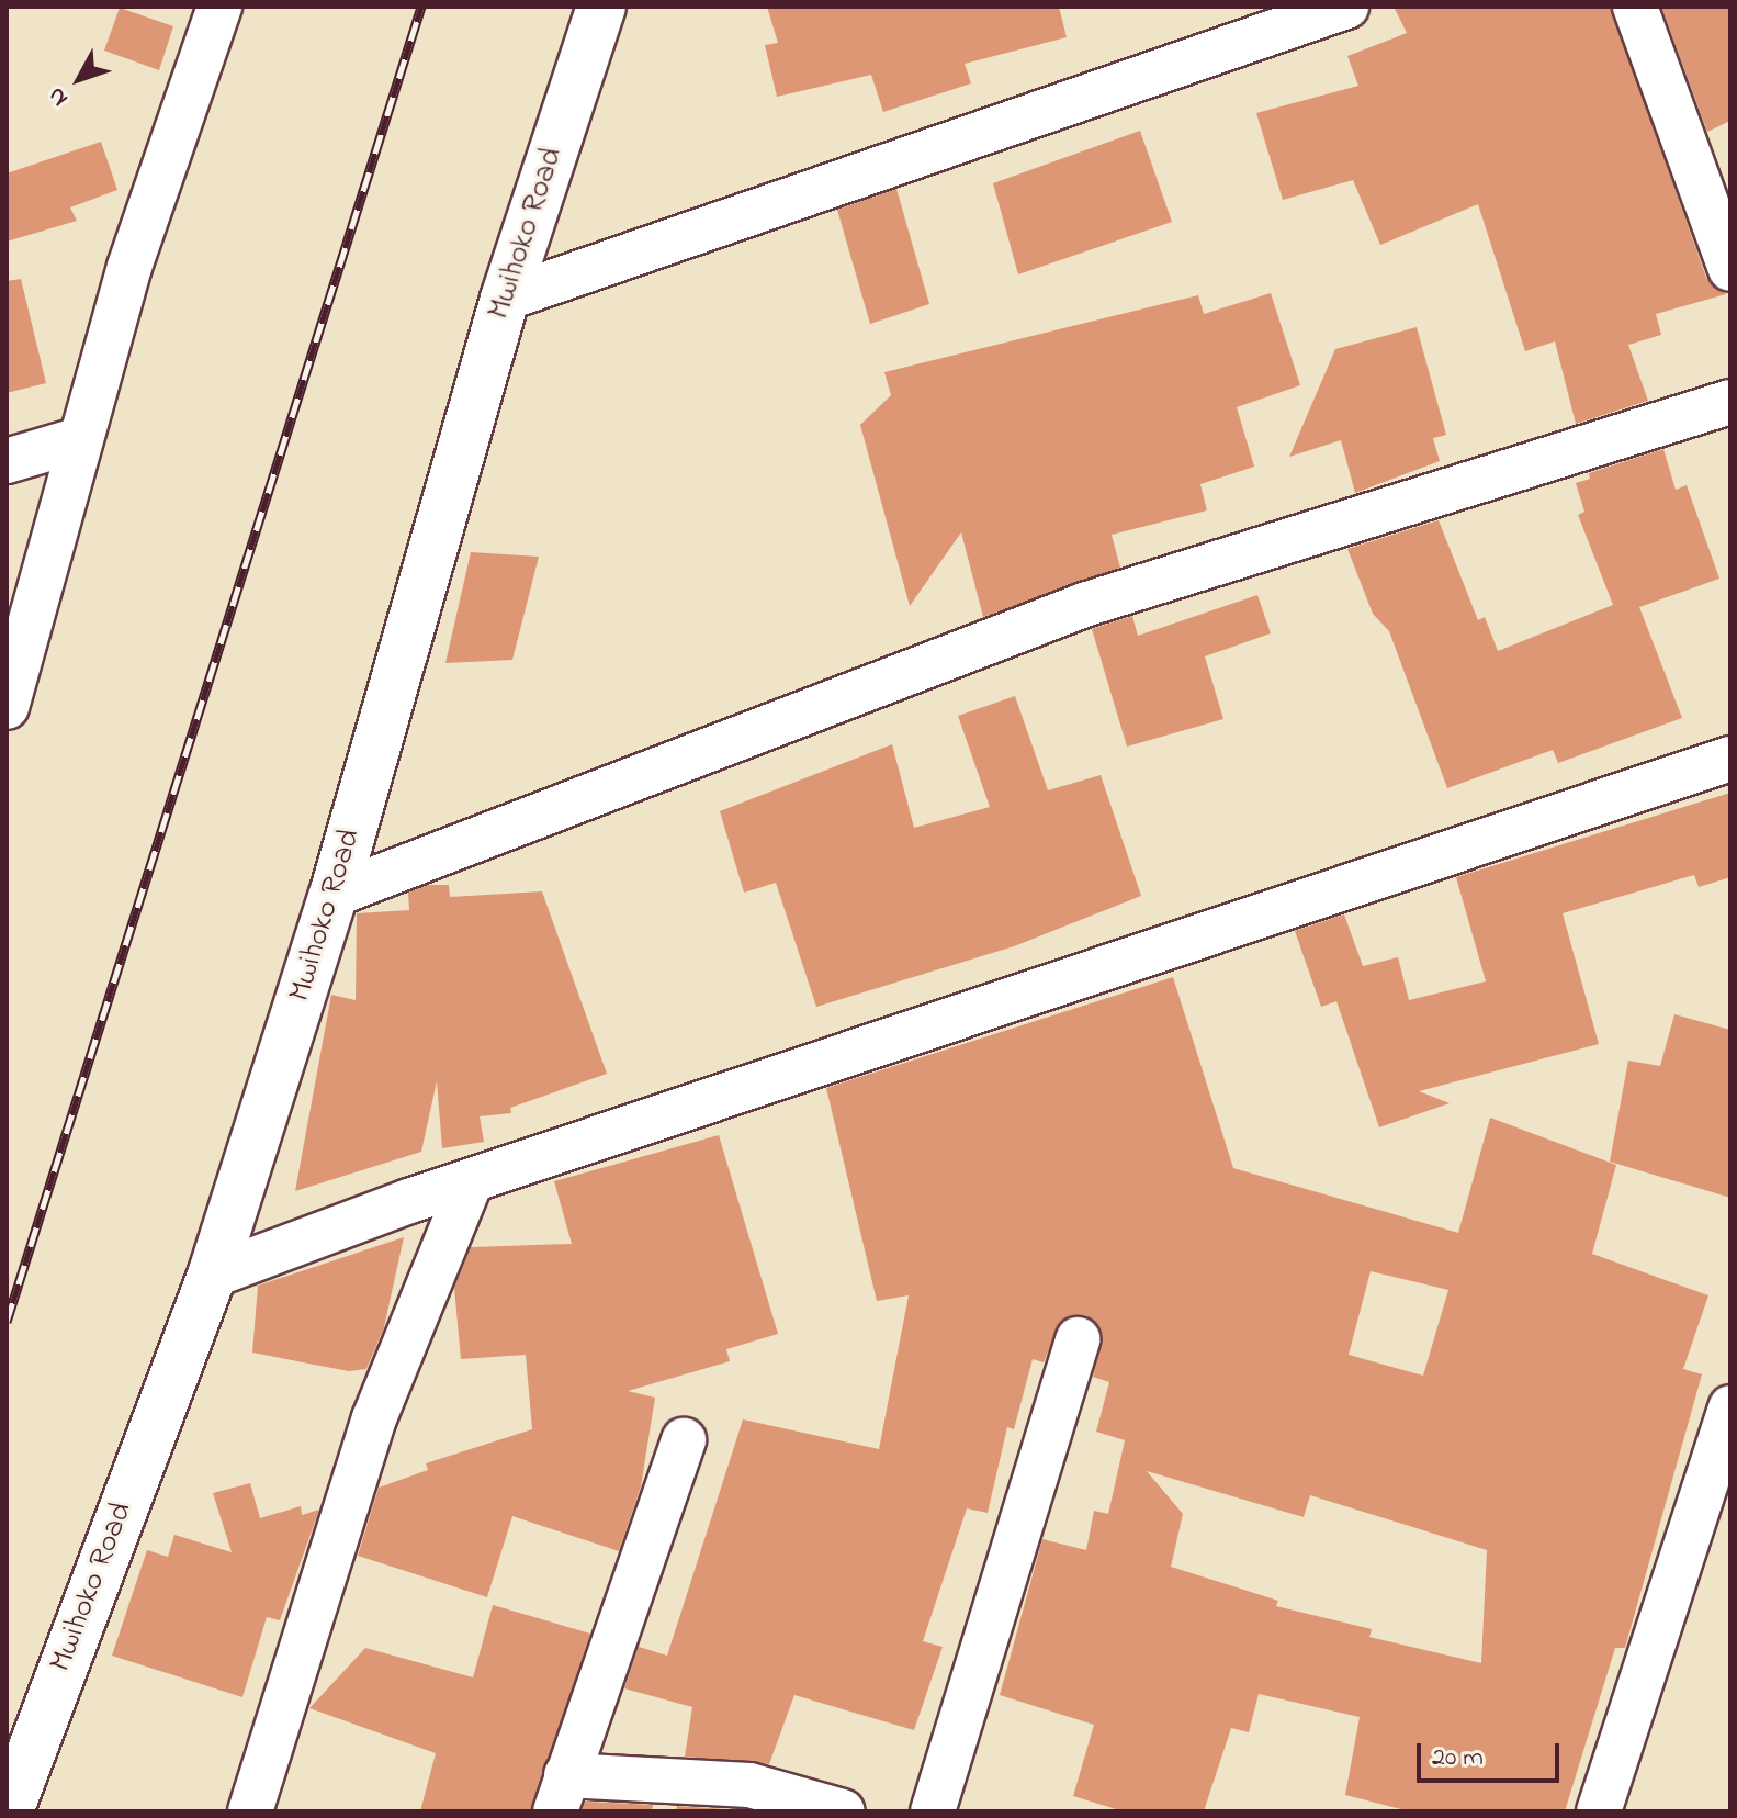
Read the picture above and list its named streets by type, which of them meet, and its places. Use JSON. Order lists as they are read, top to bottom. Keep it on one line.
{"streets":{"street":["Mwihoko Road"]},"scale_bar":"20 m","north":"bottom left"}
